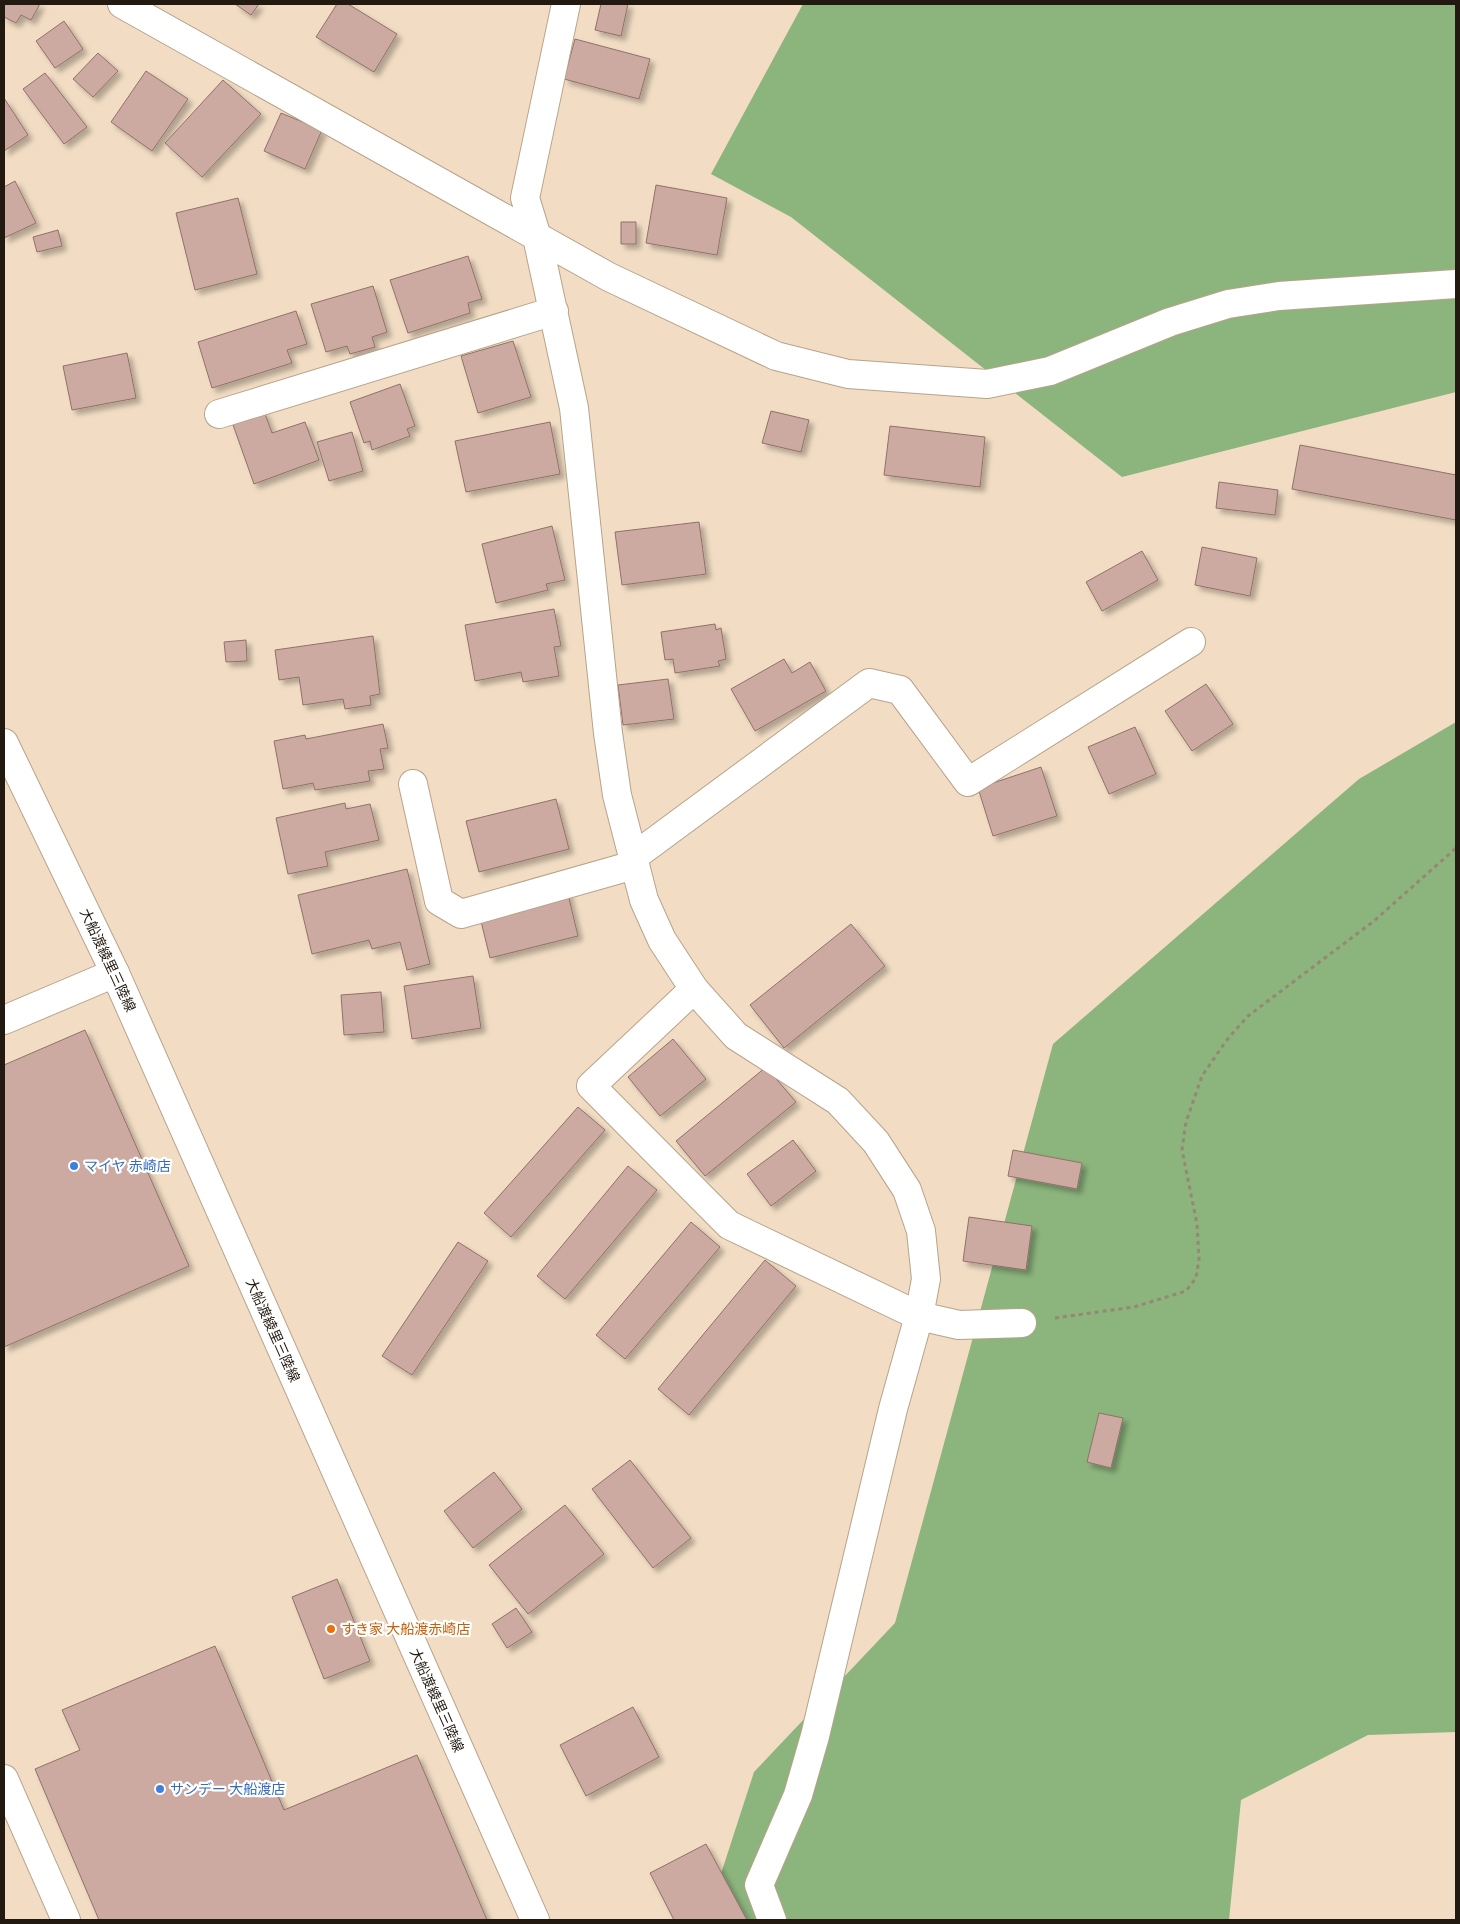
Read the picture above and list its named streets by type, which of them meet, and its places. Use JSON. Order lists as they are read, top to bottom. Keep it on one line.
{"streets":{"street":["大船渡綾里三陸線"]},"places":["マイヤ 赤崎店","すき家 大船渡赤崎店","サンデー 大船渡店"]}
